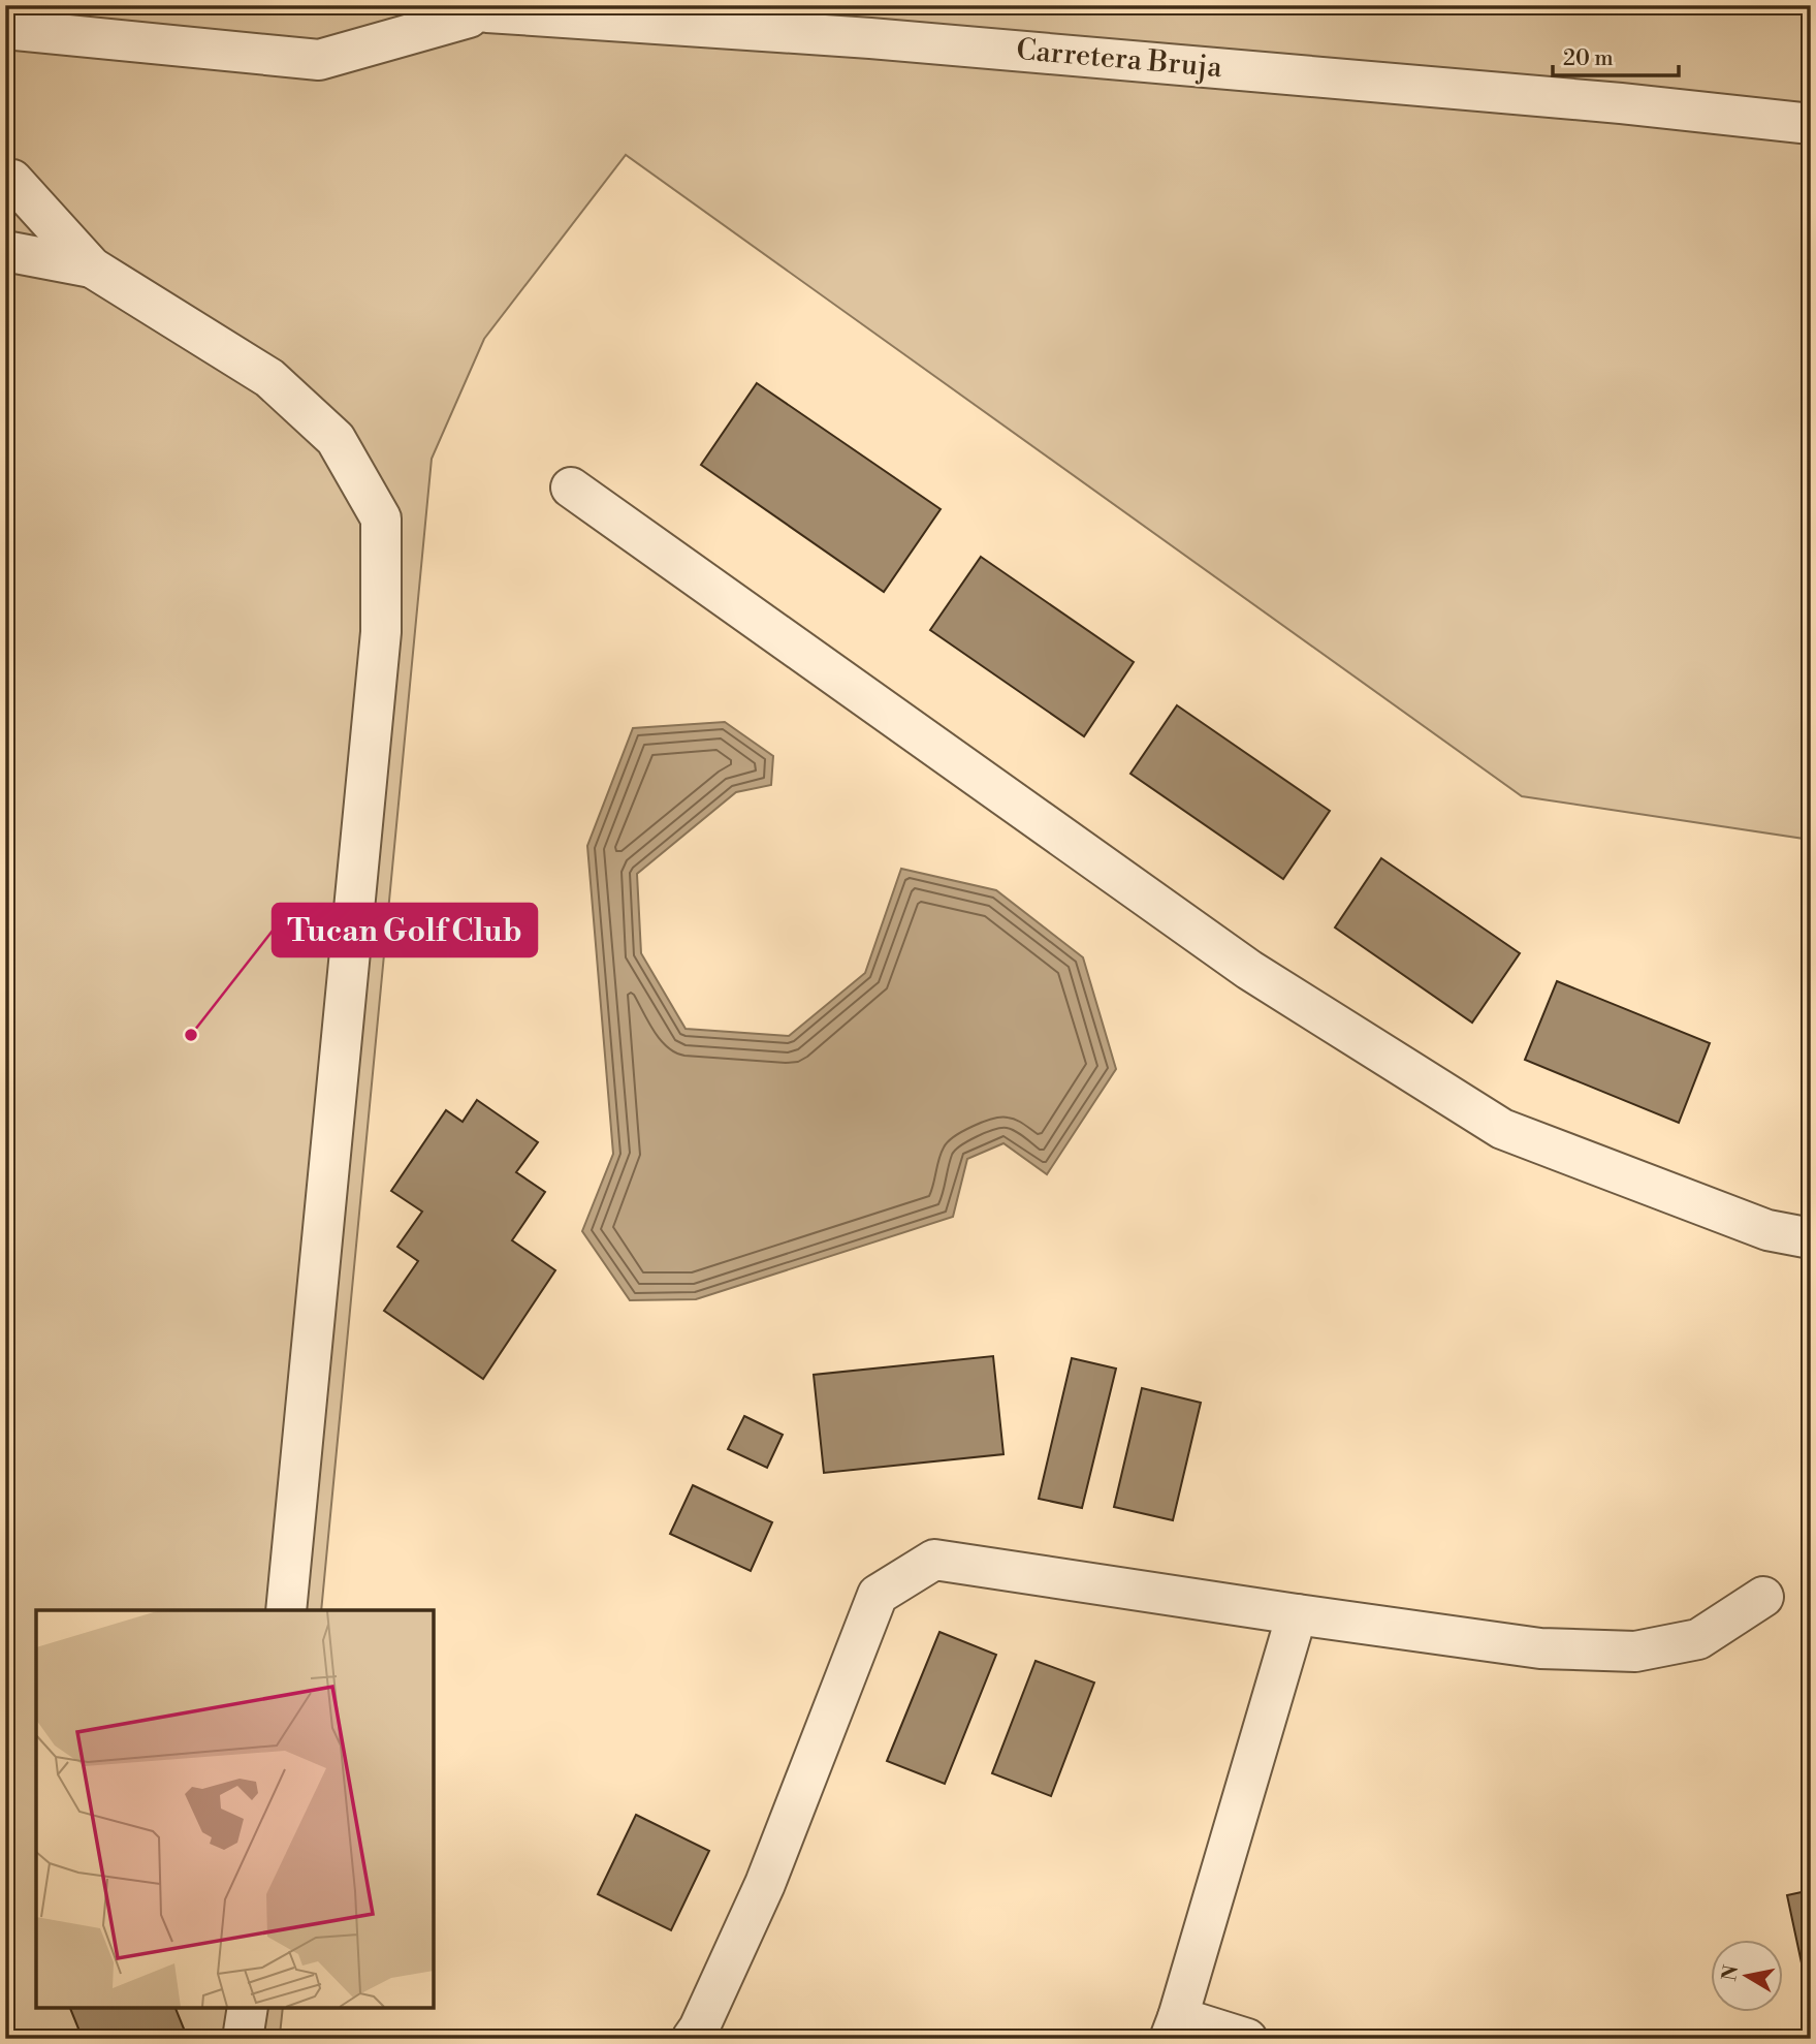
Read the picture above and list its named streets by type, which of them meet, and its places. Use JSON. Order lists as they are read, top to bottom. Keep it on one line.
{"streets":{"street":["Carretera Bruja"]},"places":["Tucan Golf Club"],"scale_bar":"20 m","north":"left"}
